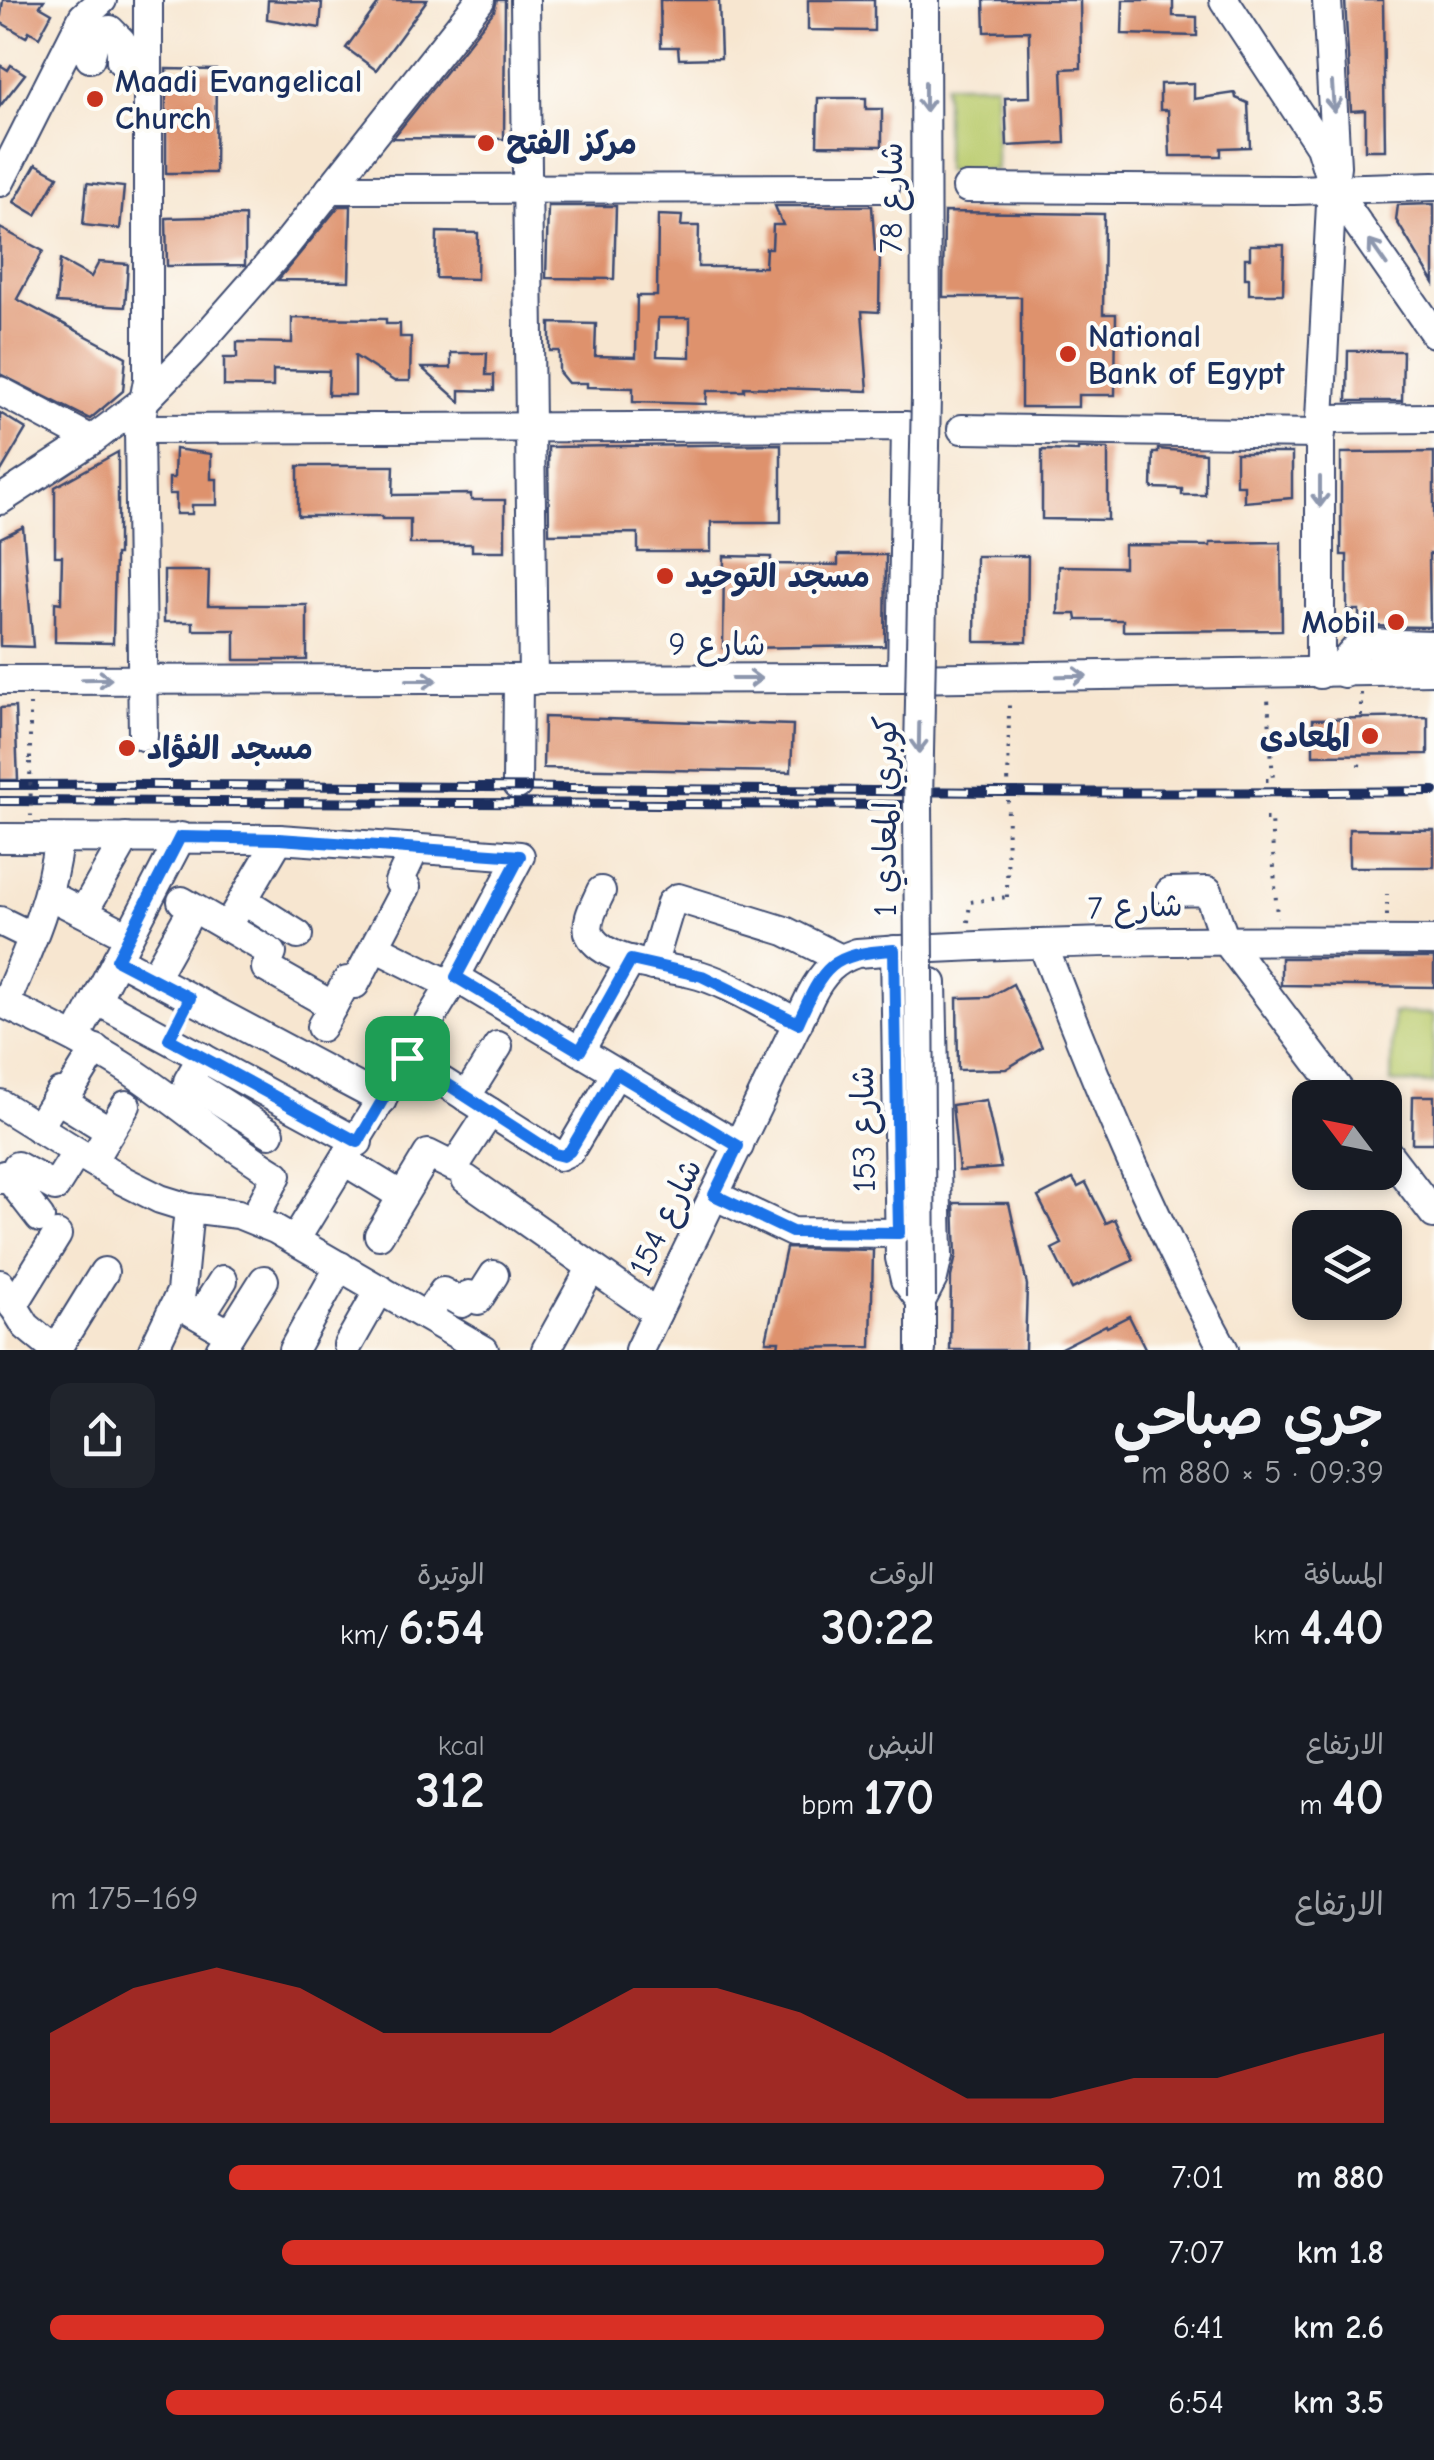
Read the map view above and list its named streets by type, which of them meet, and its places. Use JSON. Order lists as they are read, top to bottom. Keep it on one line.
{"streets":{"street":["شارع 78","شارع 9","كوبري المعادي 1","شارع 7","شارع 153","شارع 154"]},"crossings":[["شارع 78","كوبري المعادي 1"],["كوبري المعادي 1","شارع 153"],["شارع 7","شارع 153"],["شارع 7","شارع 154"]],"one_way":["شارع 78"],"places":["Maadi Evangelical Church","مركز الفتح","National Bank of Egypt","مسجد التوحيد","Mobil","المعادى","مسجد الفؤاد"],"north":"top left","page":{"heading":["جري صباحي","09:39 · 5 × 880 m"],"stats":[["المسافة","4.40 km"],["الوقت","30:22"],["الوتيرة","6:54 /km"],["الارتفاع","40 m"],["النبض","170 bpm"],["kcal","312"]],"chart":["الارتفاع","169–175 m"],"list":[{"name":"880 m","note":"7:01"},{"name":"1.8 km","note":"7:07"},{"name":"2.6 km","note":"6:41"},{"name":"3.5 km","note":"6:54"}]}}
